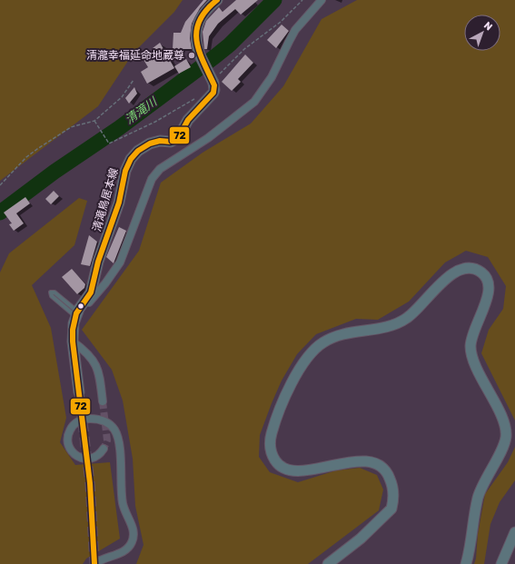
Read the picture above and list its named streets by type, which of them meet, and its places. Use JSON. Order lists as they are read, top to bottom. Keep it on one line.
{"streets":{"street":["清滝鳥居本線"]},"water":["清滝川"],"places":["清瀧幸福延命地蔵尊"],"lines":["transit line 72"],"north":"top right"}
